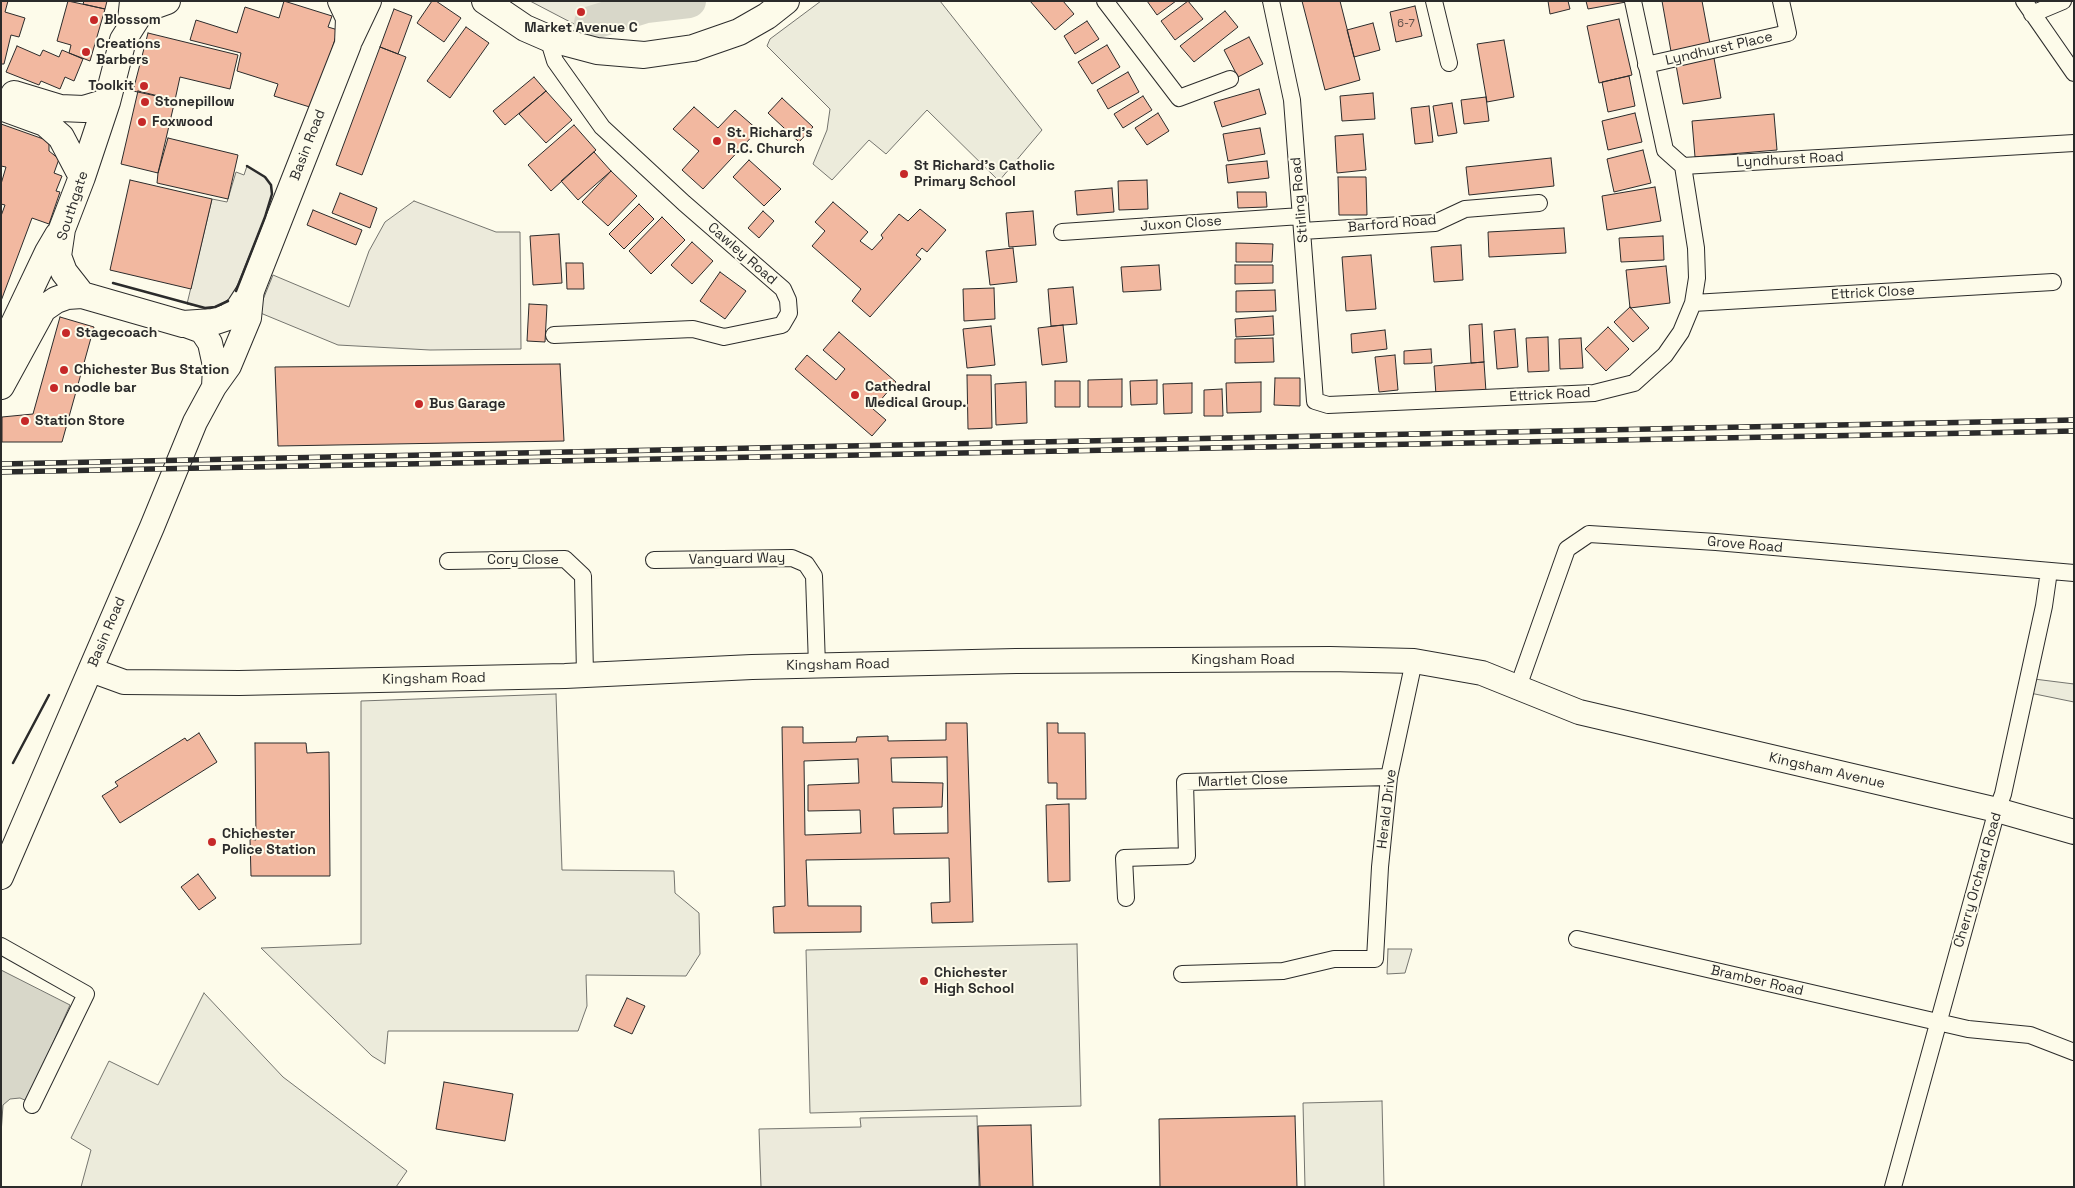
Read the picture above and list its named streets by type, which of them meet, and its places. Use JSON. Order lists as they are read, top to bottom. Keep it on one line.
{"streets":{"main road":["Basin Road","Southgate"],"street":["Lyndhurst Place","Lyndhurst Road","Stirling Road","Juxon Close","Barford Road","Cawley Road","Ettrick Close","Ettrick Road","Grove Road","Vanguard Way","Cory Close","Kingsham Road","Kingsham Avenue","Martlet Close","Herald Drive","Cherry Orchard Road","Bramber Road"]},"crossings":[["Basin Road","Kingsham Road"],["Lyndhurst Road","Ettrick Road"],["Stirling Road","Juxon Close"],["Stirling Road","Barford Road"],["Stirling Road","Ettrick Road"],["Juxon Close","Barford Road"],["Ettrick Close","Ettrick Road"],["Grove Road","Kingsham Road"],["Grove Road","Cherry Orchard Road"],["Vanguard Way","Kingsham Road"],["Cory Close","Kingsham Road"],["Kingsham Road","Kingsham Avenue"],["Kingsham Road","Herald Drive"],["Kingsham Avenue","Cherry Orchard Road"],["Martlet Close","Herald Drive"],["Cherry Orchard Road","Bramber Road"]],"places":["Market Avenue C","Blossom","Creations Barbers","Toolkit","Stonepillow","Foxwood","St. Richard's R.C. Church","St Richard's Catholic Primary School","Stagecoach","Chichester Bus Station","noodle bar","Cathedral Medical Group.","Bus Garage","Station Store","Chichester Police Station","Chichester High School"],"house_numbers":["6-7"]}
